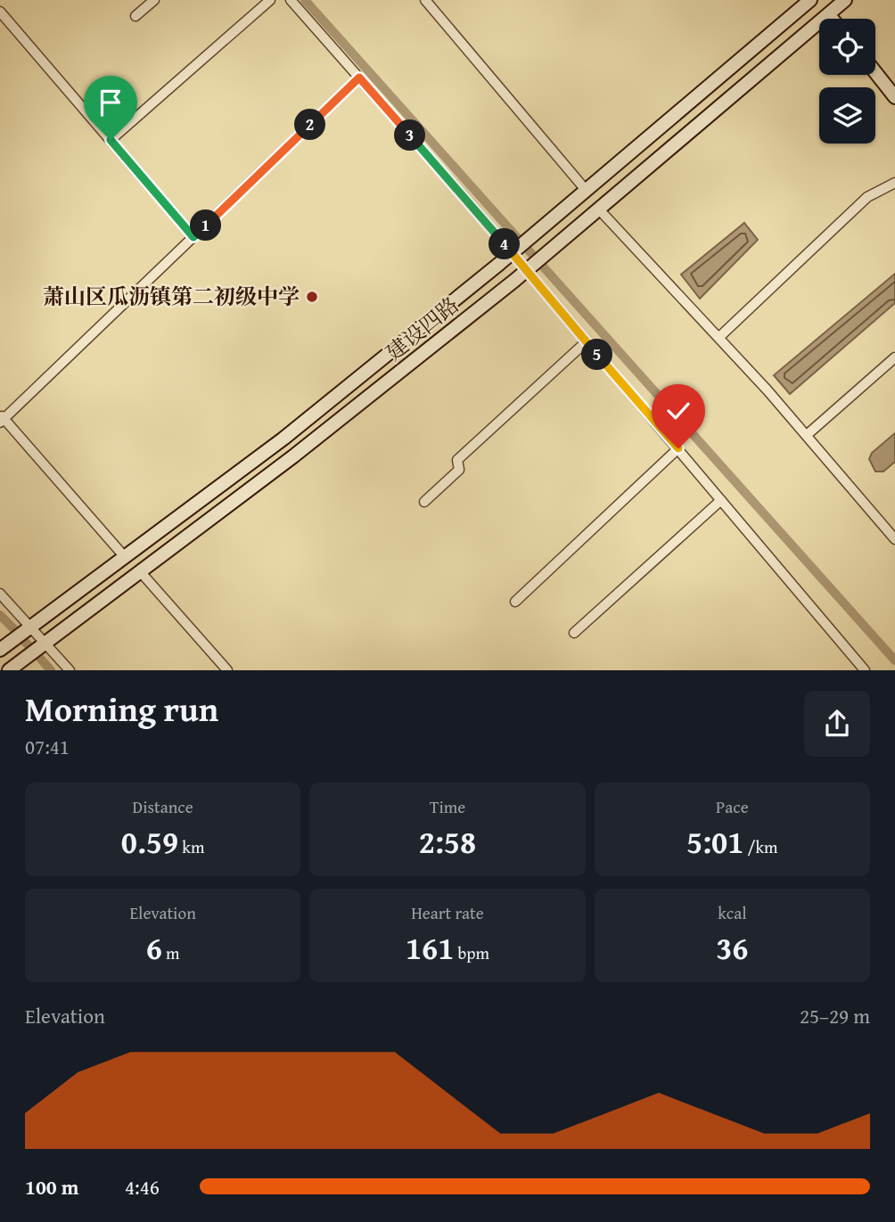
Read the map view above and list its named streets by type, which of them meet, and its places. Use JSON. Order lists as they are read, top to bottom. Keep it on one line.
{"streets":{"main road":["建设四路"]},"places":["萧山区瓜沥镇第二初级中学"],"page":{"pins":["2","3","1","4","5"],"heading":["Morning run","07:41"],"stats":[["Distance","0.59 km"],["Time","2:58"],["Pace","5:01 /km"],["Elevation","6 m"],["Heart rate","161 bpm"],["kcal","36"]],"chart":["Elevation","25–29 m"],"list":[{"name":"100 m","note":"4:46"}]}}
